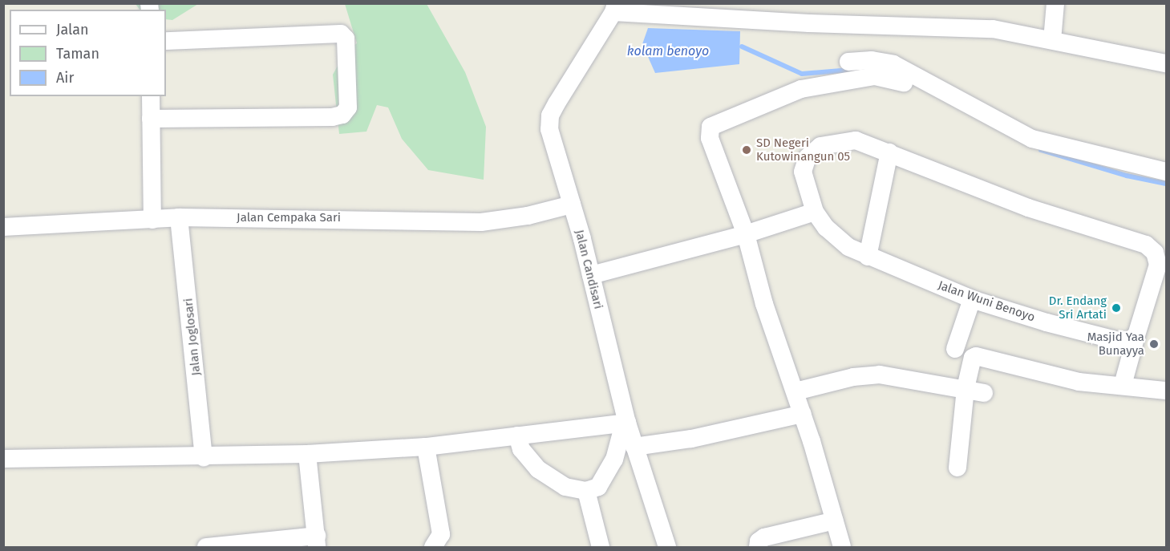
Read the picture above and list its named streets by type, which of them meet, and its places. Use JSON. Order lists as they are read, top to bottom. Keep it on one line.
{"streets":{"street":["Jalan Cempaka Sari","Jalan Candisari","Jalan Wuni Benoyo","Jalan Joglosari"]},"crossings":[["Jalan Cempaka Sari","Jalan Candisari"],["Jalan Cempaka Sari","Jalan Joglosari"]],"water":["kolam benoyo"],"places":["SD Negeri Kutowinangun 05","Dr. Endang Sri Artati","Masjid Yaa Bunayya"],"legend":["Jalan","Taman","Air"]}
